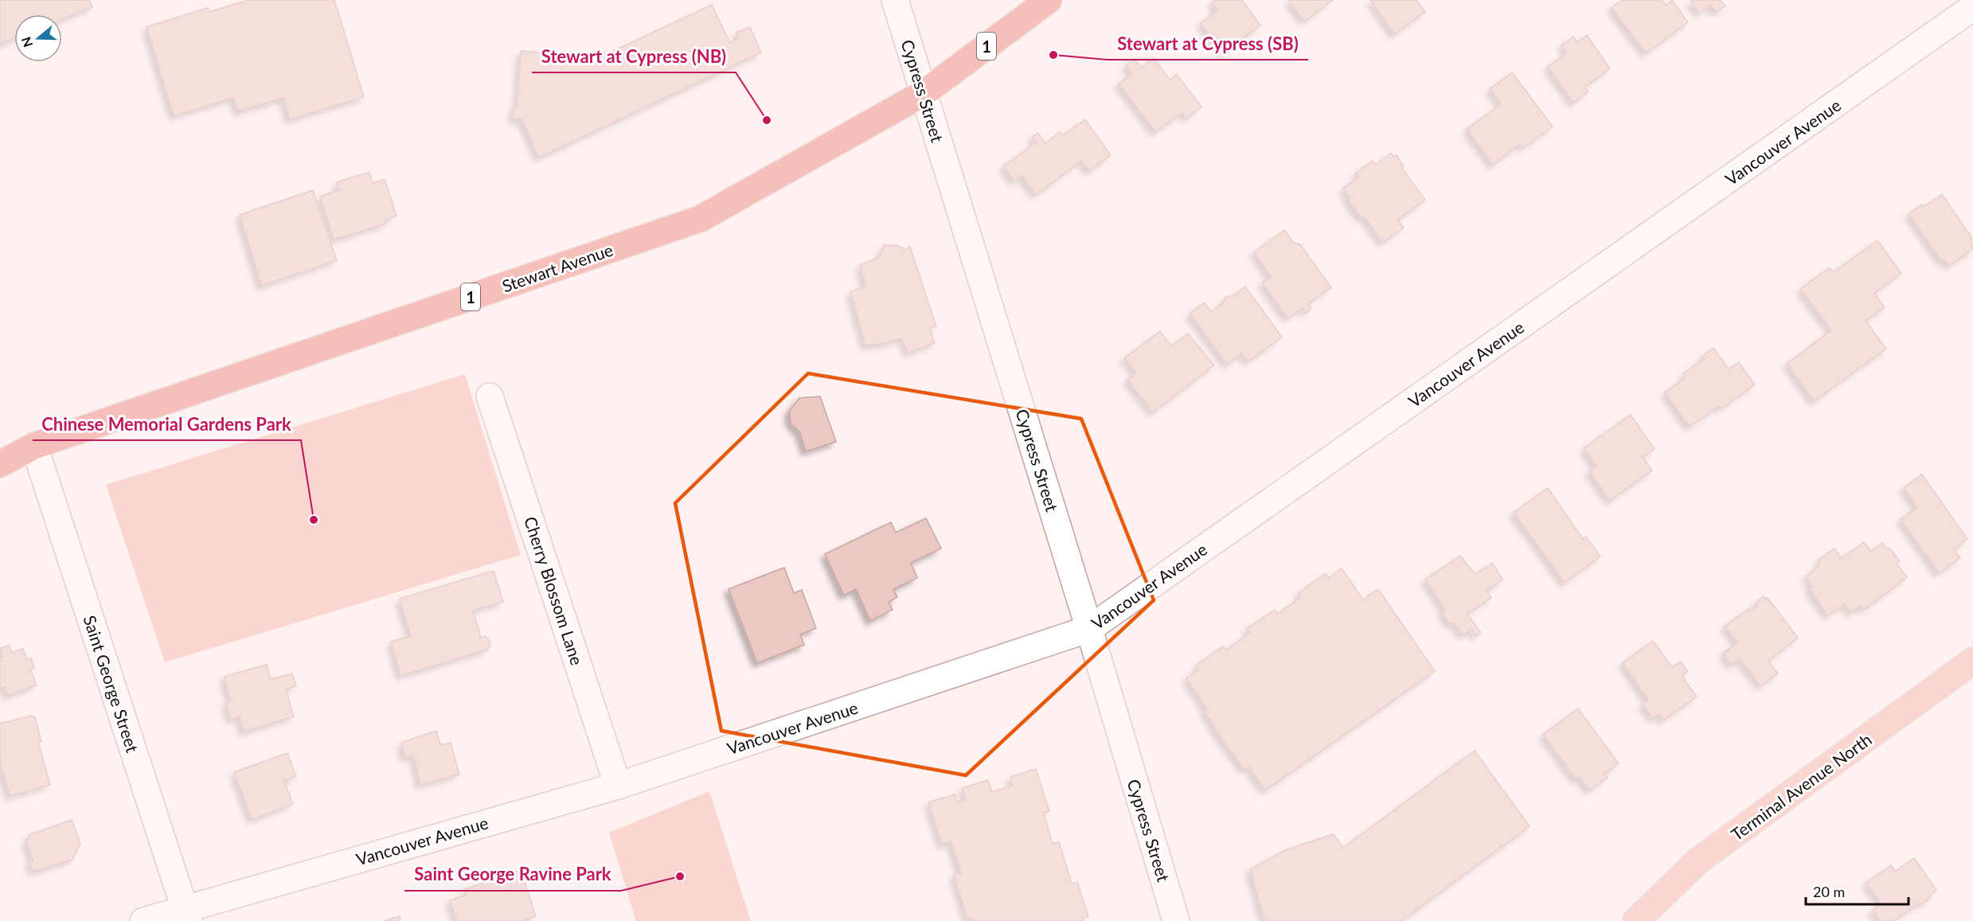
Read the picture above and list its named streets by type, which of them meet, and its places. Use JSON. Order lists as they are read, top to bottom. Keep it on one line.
{"streets":{"highway":["1","Stewart Avenue"],"main road":["Terminal Avenue North"],"street":["Cypress Street","Vancouver Avenue","Cherry Blossom Lane","Saint George Street"]},"crossings":[["Cypress Street","Vancouver Avenue"],["Cypress Street","Stewart Avenue"],["Vancouver Avenue","Cherry Blossom Lane"],["Vancouver Avenue","Saint George Street"],["Stewart Avenue","Saint George Street"]],"places":["Stewart at Cypress (SB)","Stewart at Cypress (NB)","Chinese Memorial Gardens Park","Saint George Ravine Park"],"scale_bar":"20 m","north":"left"}
